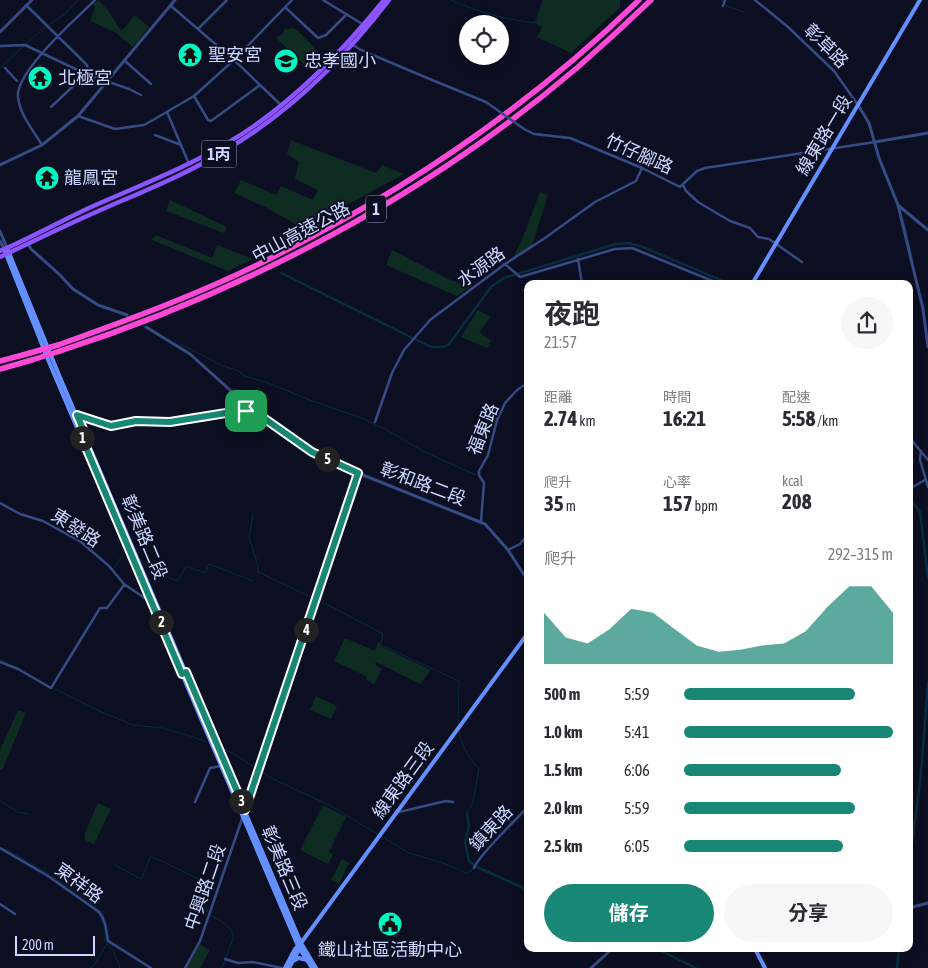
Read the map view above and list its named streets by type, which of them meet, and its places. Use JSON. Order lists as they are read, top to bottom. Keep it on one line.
{"streets":{"highway":["1","中山高速公路"],"main road":["線東路一段","1丙","彰美路二段","線東路三段","彰美路三段"],"street":["彰草路","竹仔腳路","水源路","福東路","彰和路二段","東發路","鎮東路","東祥路","中興路二段"]},"crossings":[["彰草路","線東路一段"],["線東路一段","竹仔腳路"],["1丙","竹仔腳路"],["1丙","彰美路二段"],["竹仔腳路","水源路"],["福東路","彰和路二段"],["彰和路二段","中興路二段"],["東發路","彰美路二段"],["彰美路二段","彰美路三段"],["線東路三段","彰美路三段"],["彰美路三段","中興路二段"]],"places":{"temple":["聖安宮","北極宮","龍鳳宮"],"school or university":["忠孝國小"],"public building":["鐵山社區活動中心"]},"scale_bar":"200 m","page":{"heading":["夜跑","21:57"],"stats":[["距離","2.74 km"],["時間","16:21"],["配速","5:58 /km"],["爬升","35 m"],["心率","157 bpm"],["kcal","208"]],"pins":["1","5","2","4","3"],"chart":["爬升","292–315 m"],"list":[{"name":"500 m","note":"5:59"},{"name":"1.0 km","note":"5:41"},{"name":"1.5 km","note":"6:06"},{"name":"2.0 km","note":"5:59"},{"name":"2.5 km","note":"6:05"}],"buttons":["儲存","分享"],"scale":"200 m"}}
